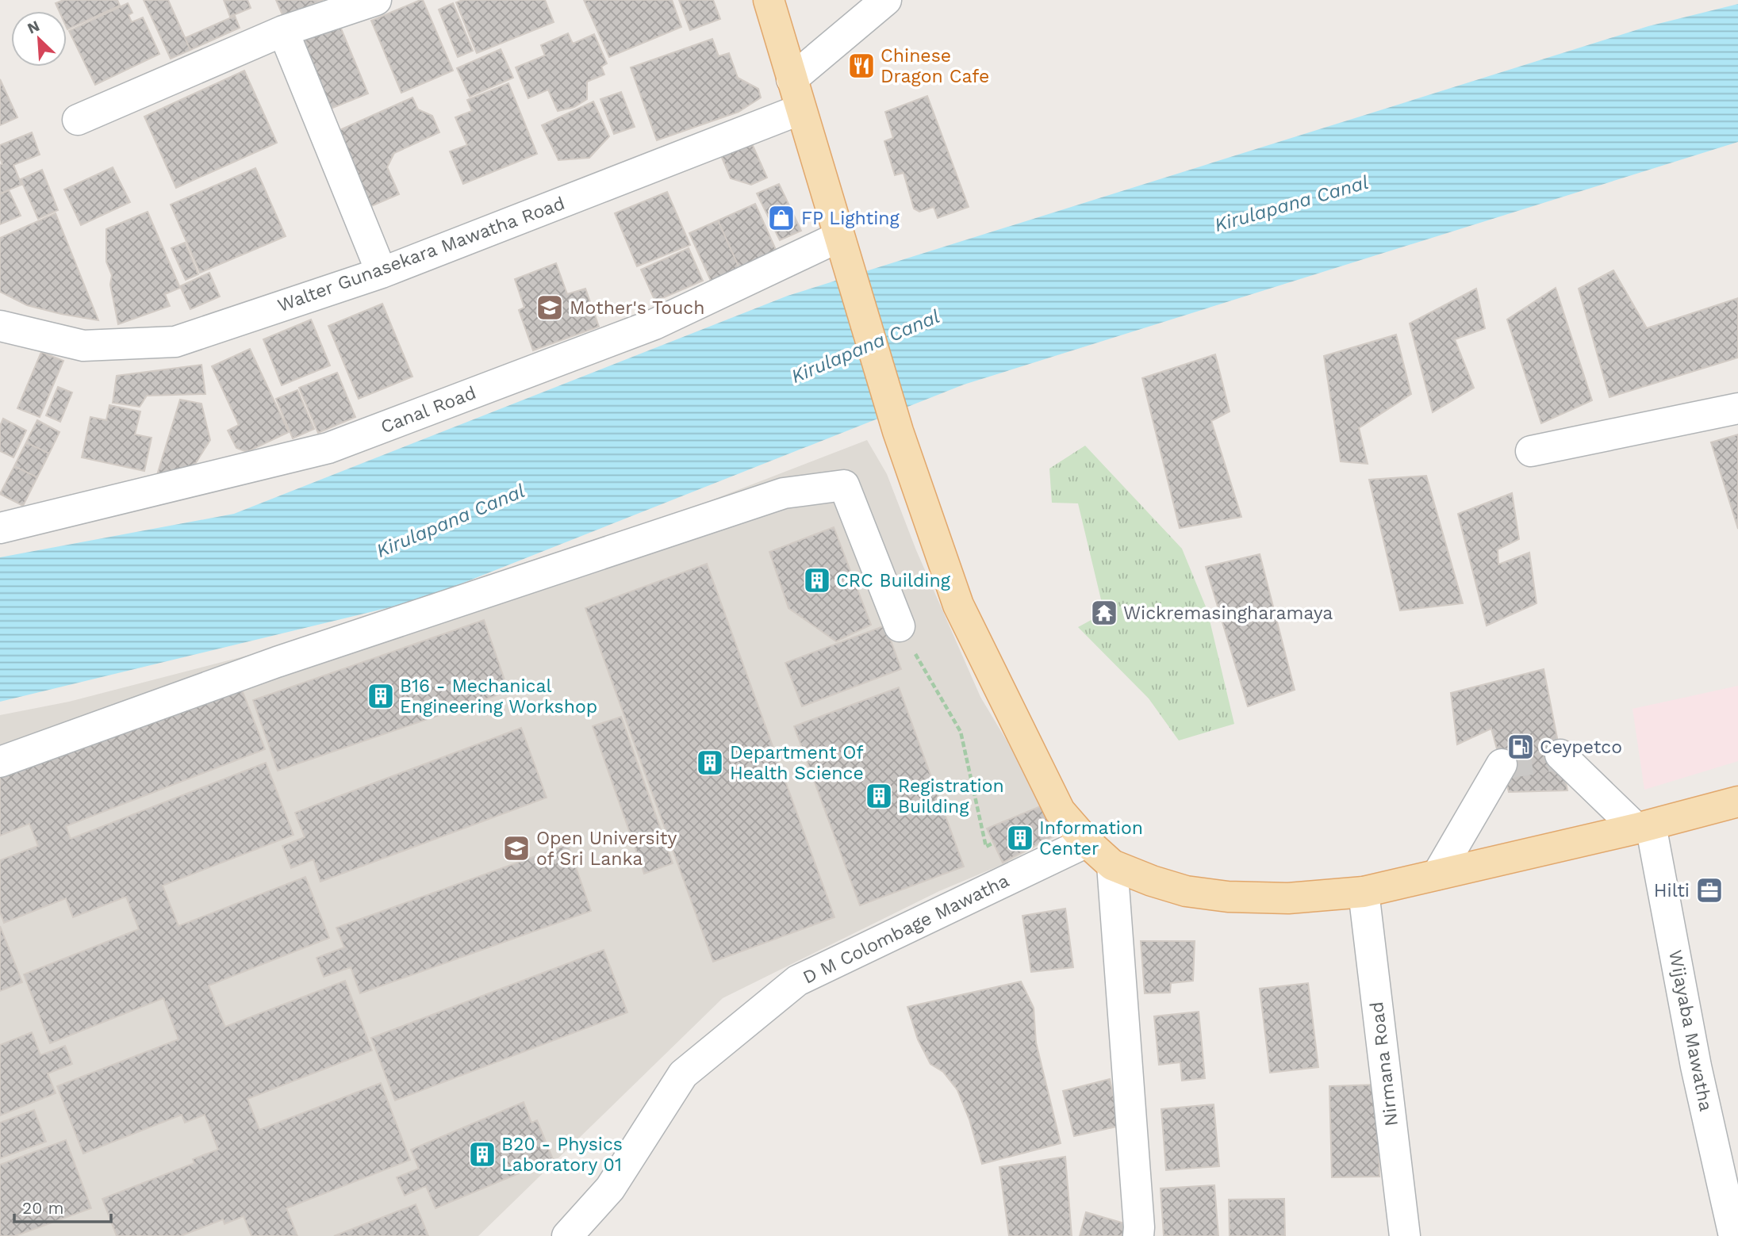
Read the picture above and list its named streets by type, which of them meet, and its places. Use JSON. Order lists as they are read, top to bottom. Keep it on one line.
{"streets":{"street":["Walter Gunasekara Mawatha Road","Canal Road","D M Colombage Mawatha","Wijayaba Mawatha","Nirmana Road"]},"water":["Kirulapana Canal"],"places":{"restaurant":["Chinese Dragon Cafe"],"shop":["FP Lighting"],"school or university":["Mother's Touch","Open University of Sri Lanka"],"building":["CRC Building","B16 - Mechanical Engineering Workshop","Department Of Health Science","Registration Building","Information Center","B20 - Physics Laboratory 01"],"temple":["Wickremasingharamaya"],"fuel station":["Ceypetco"],"office":["Hilti"]},"scale_bar":"20 m","north":"top left"}
